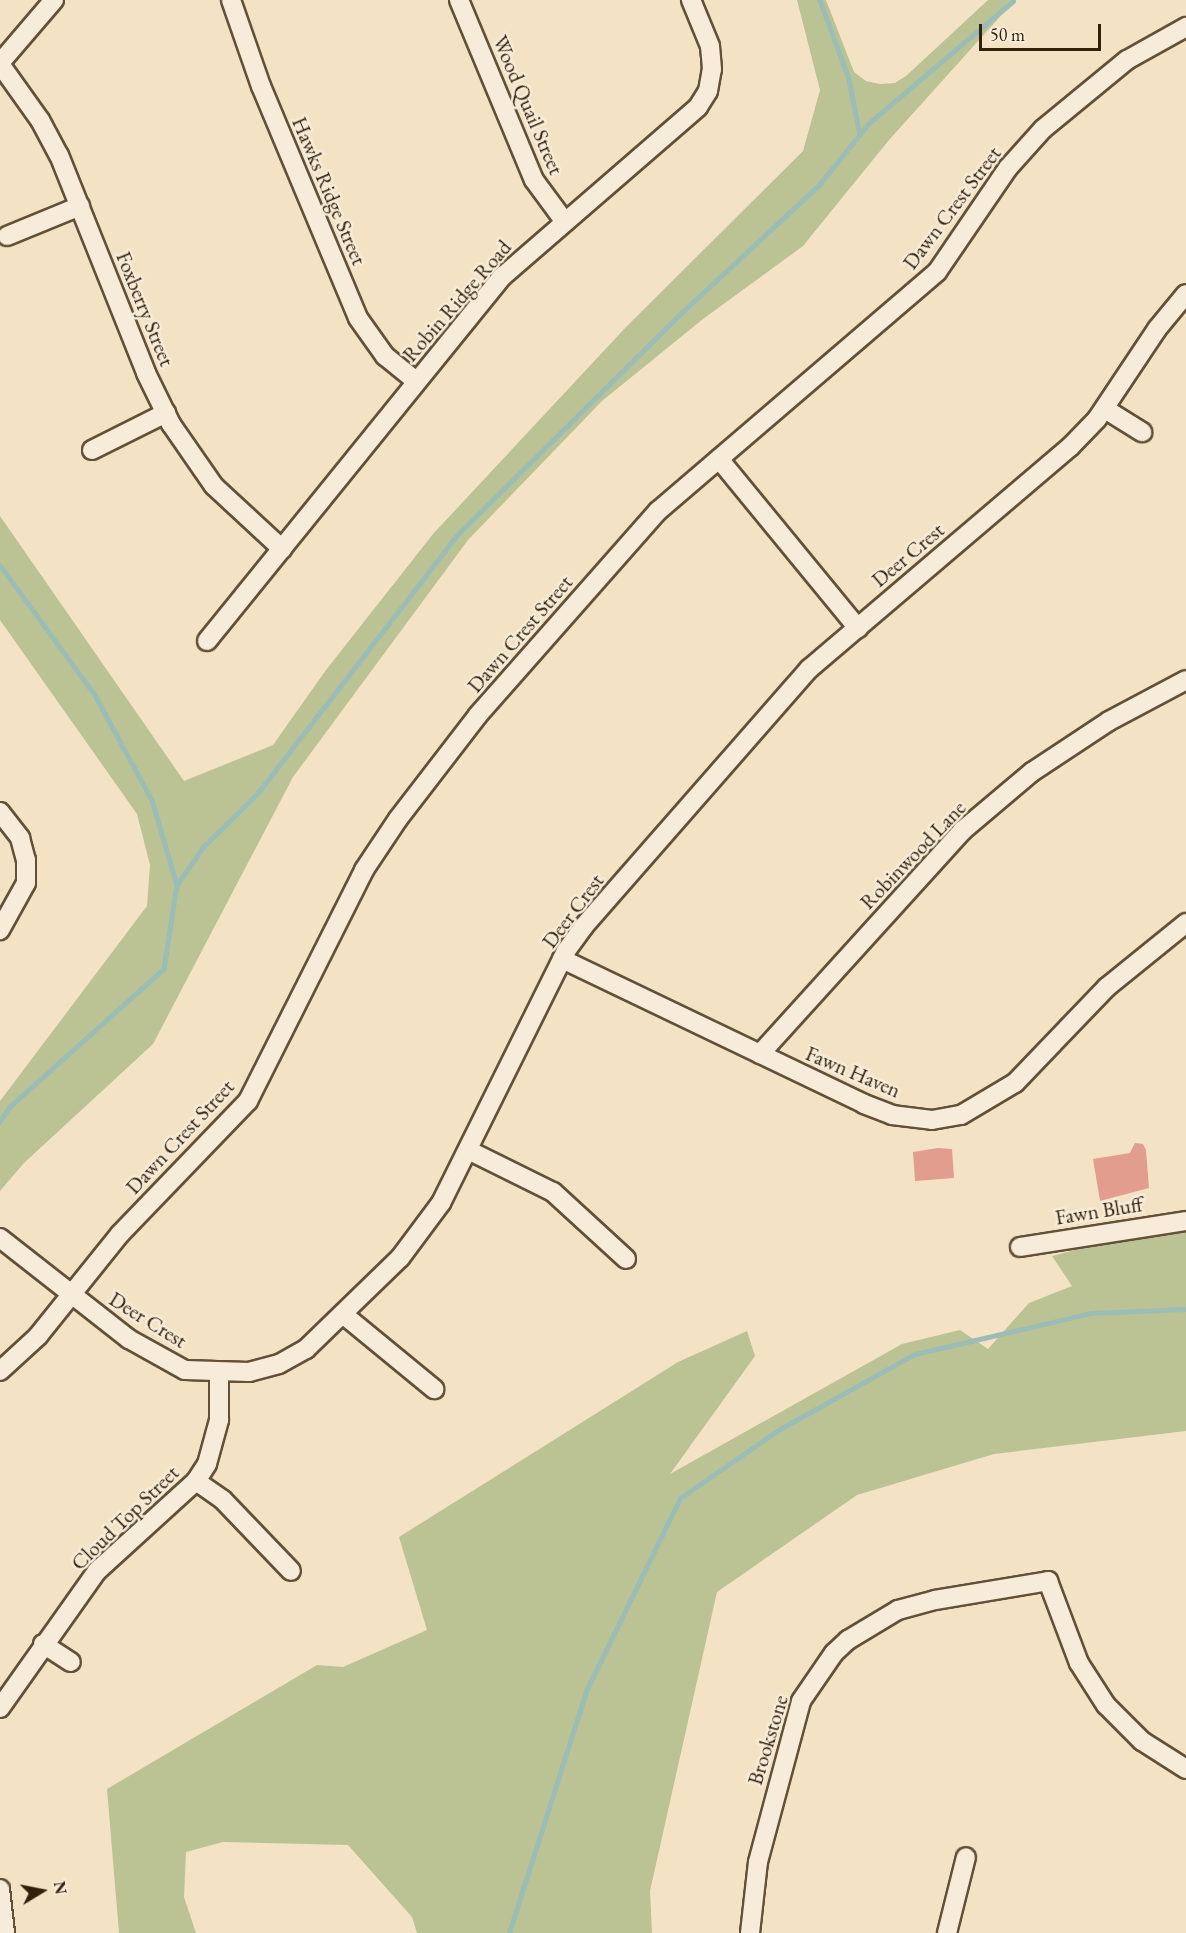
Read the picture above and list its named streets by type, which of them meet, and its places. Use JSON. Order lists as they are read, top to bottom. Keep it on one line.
{"streets":{"street":["Wood Quail Street","Hawks Ridge Street","Dawn Crest Street","Robin Ridge Road","Foxberry Street","Deer Crest","Robinwood Lane","Fawn Haven","Fawn Bluff","Cloud Top Street","Brookstone"]},"crossings":[["Wood Quail Street","Robin Ridge Road"],["Hawks Ridge Street","Robin Ridge Road"],["Dawn Crest Street","Deer Crest"],["Robin Ridge Road","Foxberry Street"],["Deer Crest","Fawn Haven"],["Deer Crest","Cloud Top Street"],["Robinwood Lane","Fawn Haven"]],"scale_bar":"50 m","north":"right"}
